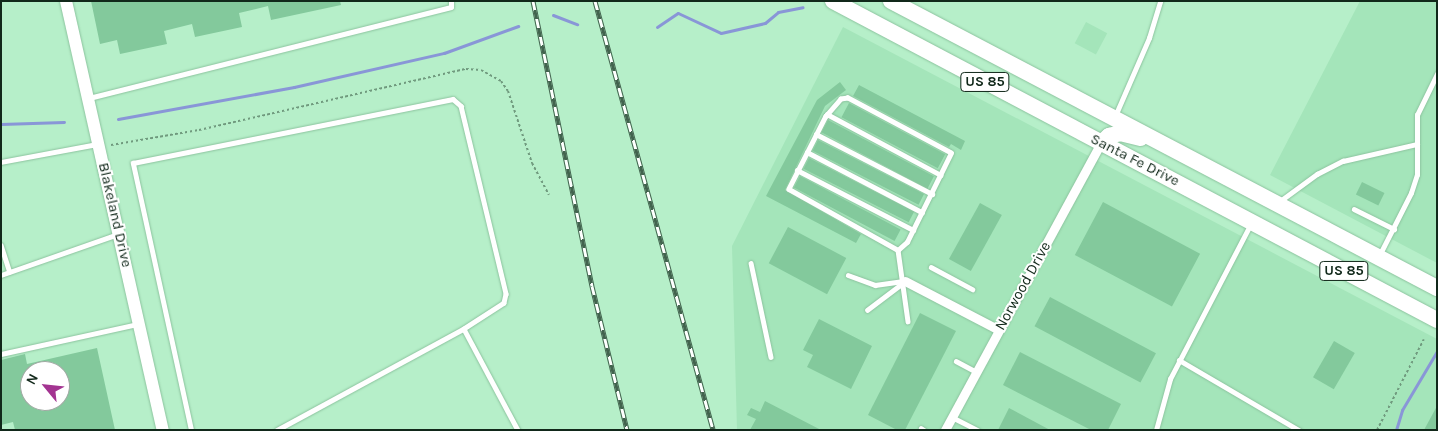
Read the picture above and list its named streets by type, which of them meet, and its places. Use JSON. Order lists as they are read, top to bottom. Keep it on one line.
{"streets":{"highway":["US 85","Santa Fe Drive"],"street":["Blakeland Drive","Norwood Drive"]},"crossings":[["Santa Fe Drive","Norwood Drive"]],"north":"top left"}
